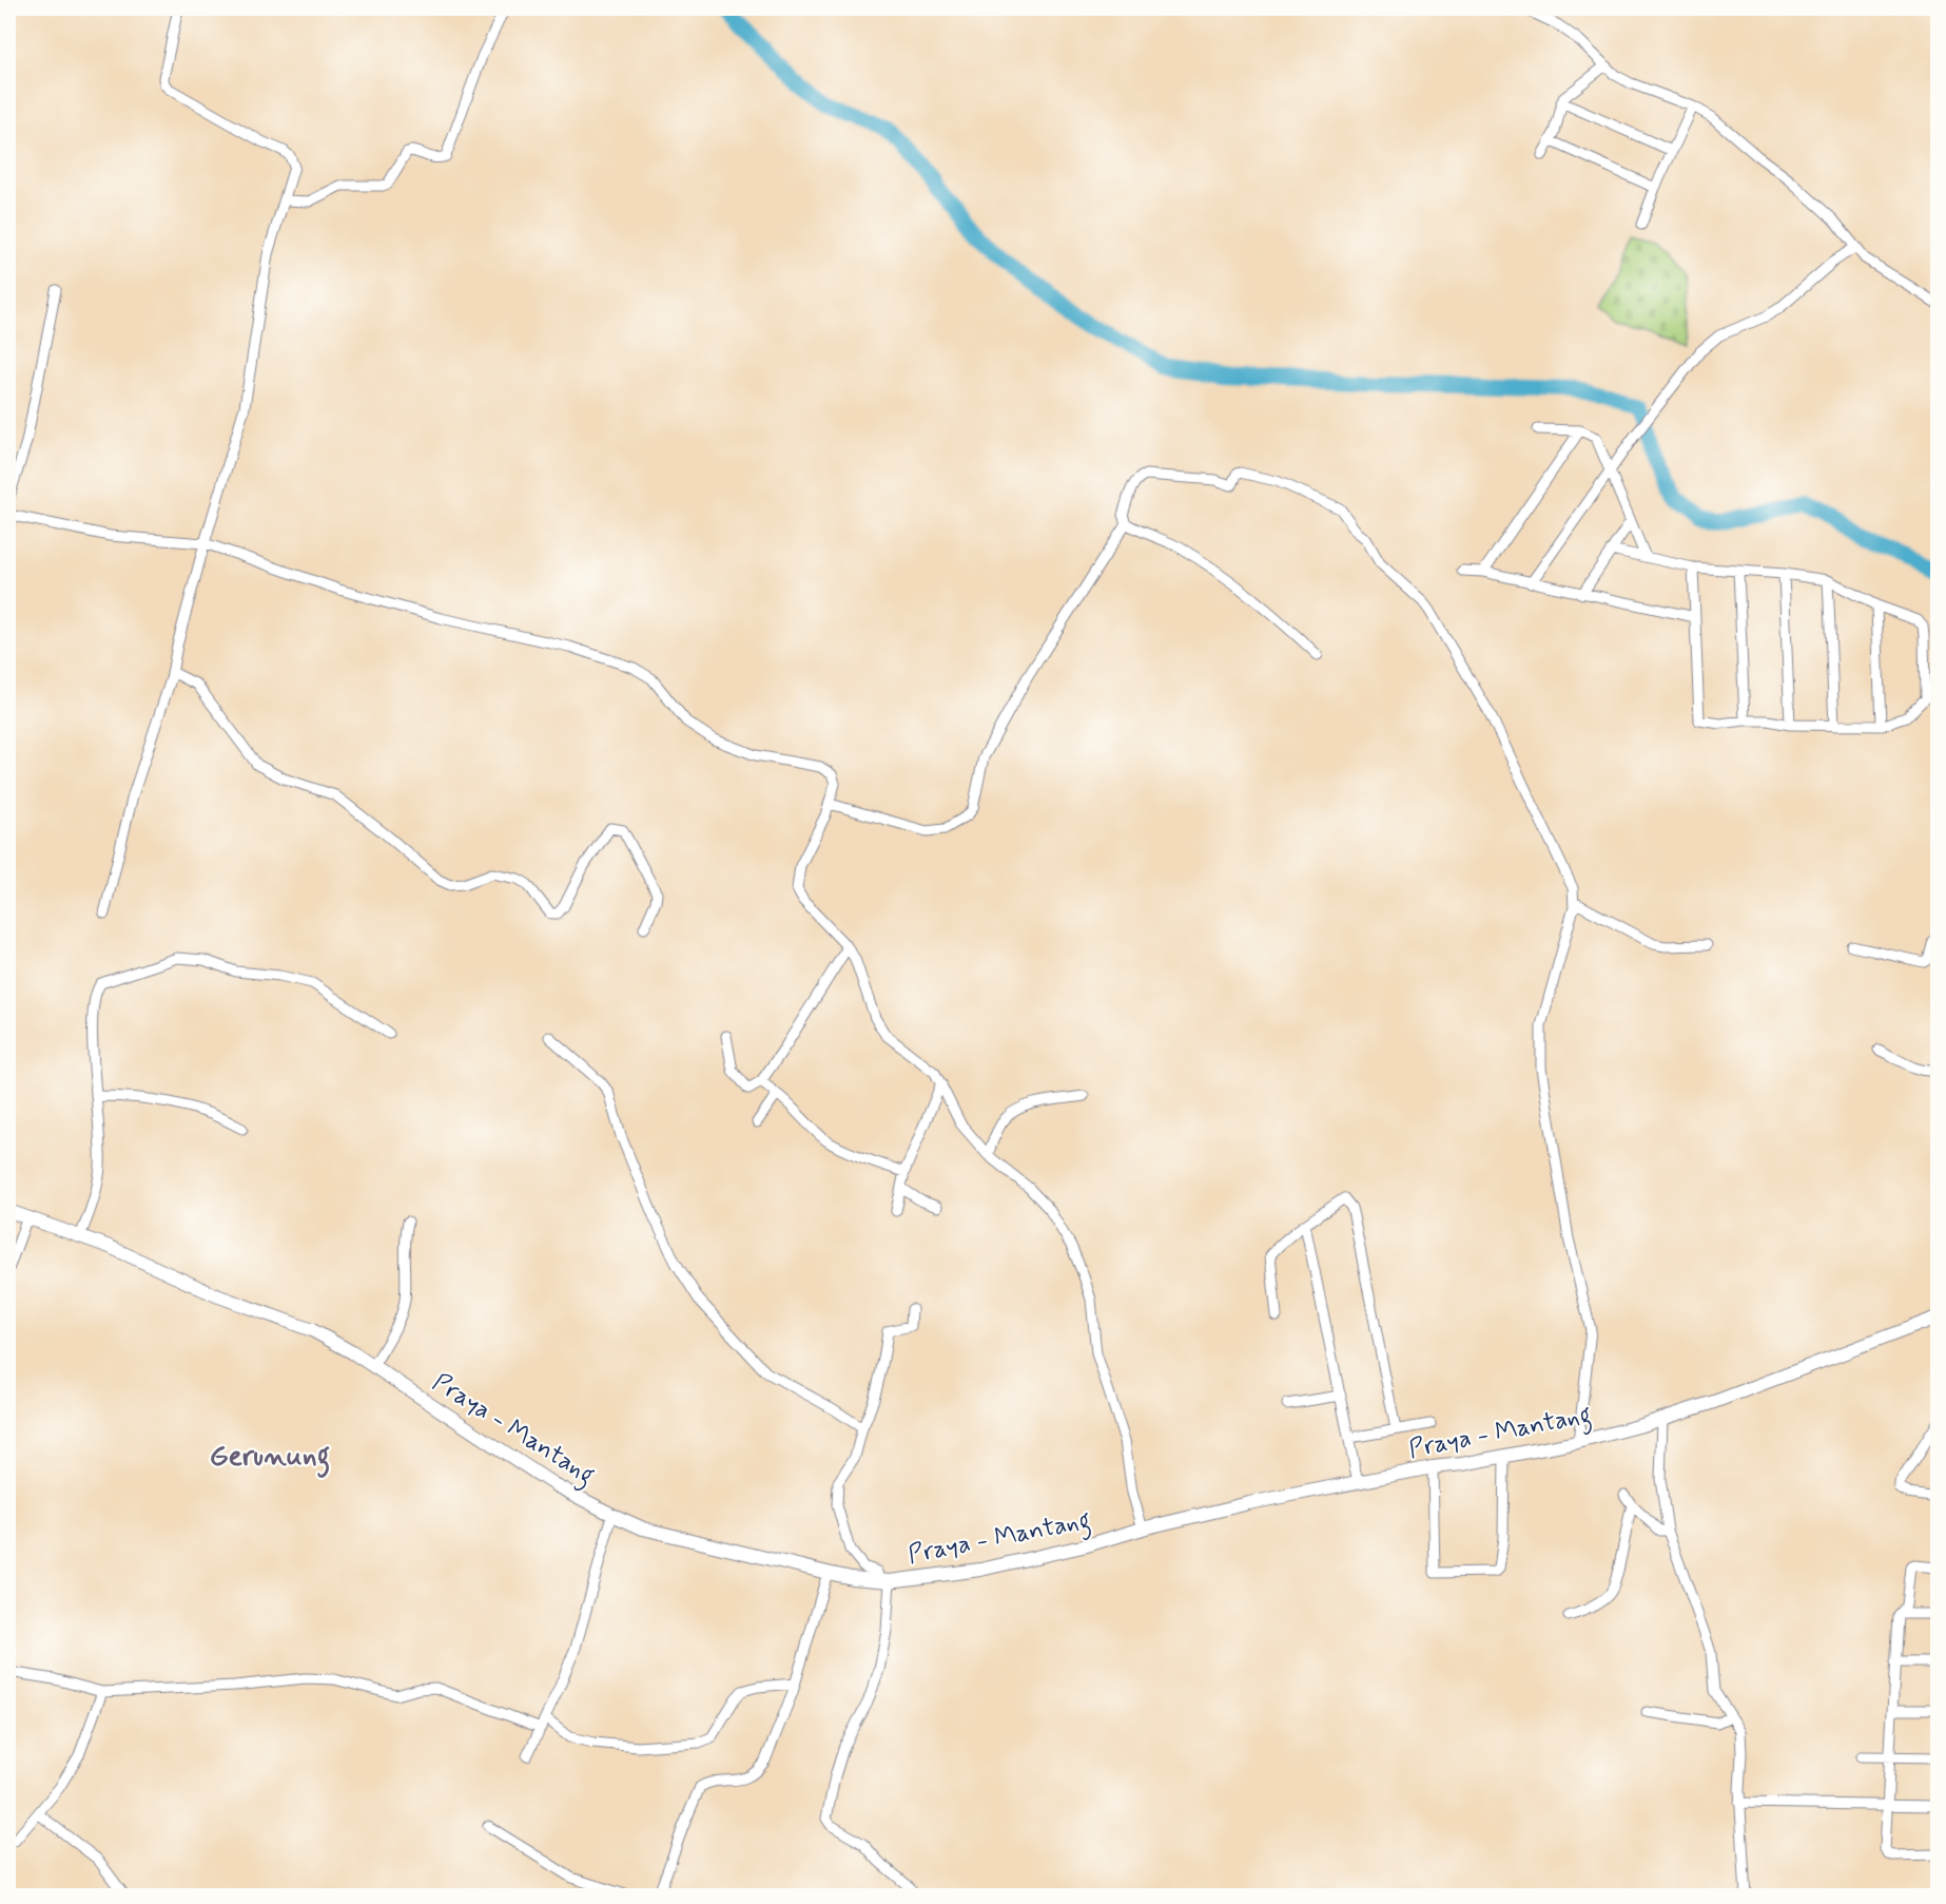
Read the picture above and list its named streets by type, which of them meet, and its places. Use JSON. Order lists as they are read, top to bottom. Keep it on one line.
{"streets":{"main road":["Praya - Mantang"]},"districts":["Gerunung"]}
